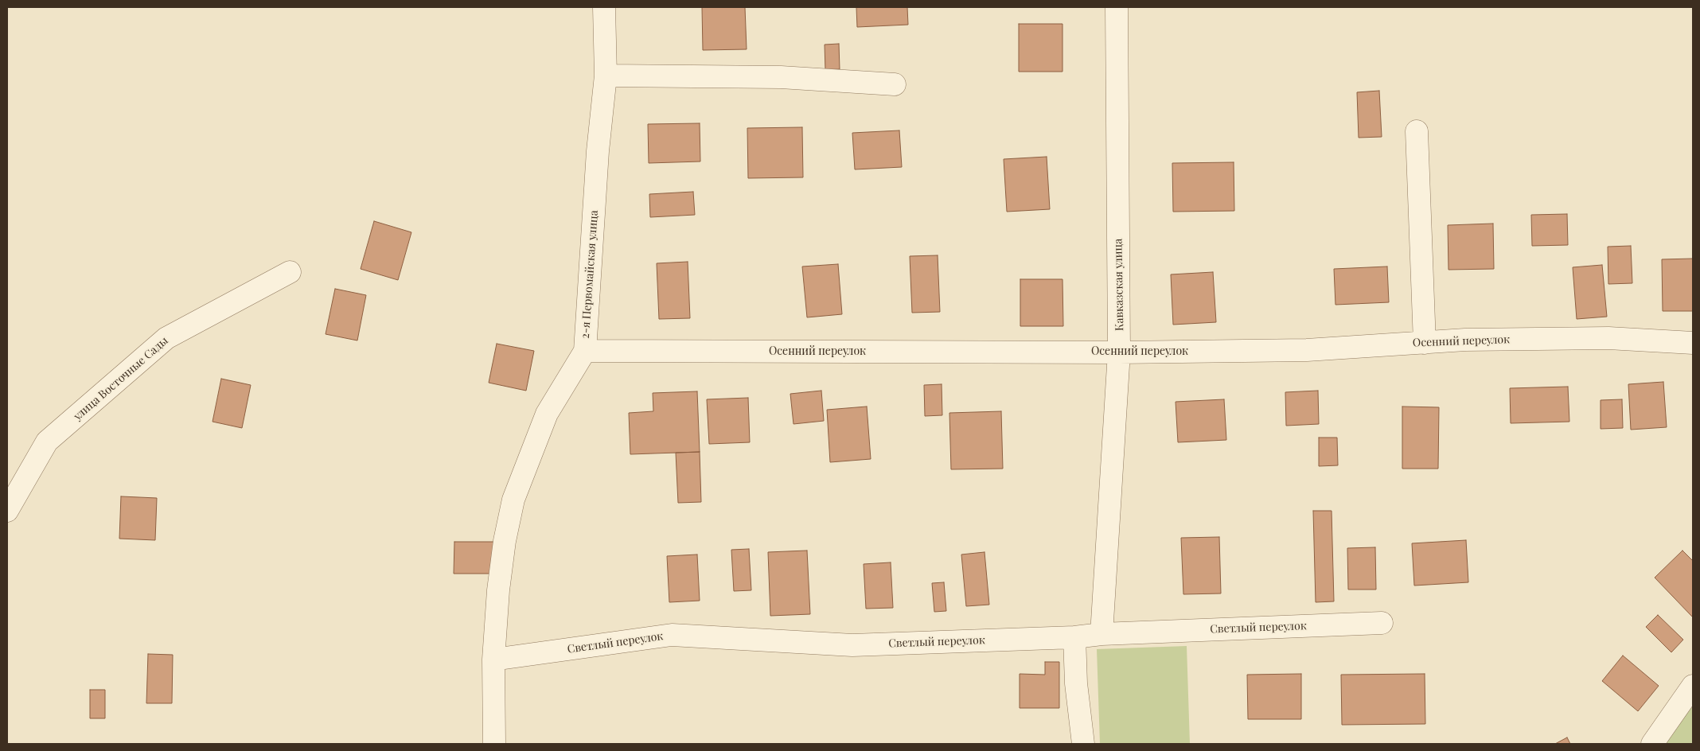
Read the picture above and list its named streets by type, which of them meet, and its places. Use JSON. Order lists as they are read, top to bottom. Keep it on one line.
{"streets":{"street":["2-я Первомайская улица","Кавказcкая улица","Осенний переулок","улица Восточные Сады","Светлый переулок"]},"crossings":[["2-я Первомайская улица","Осенний переулок"],["2-я Первомайская улица","Светлый переулок"],["Кавказcкая улица","Осенний переулок"],["Кавказcкая улица","Светлый переулок"]]}
